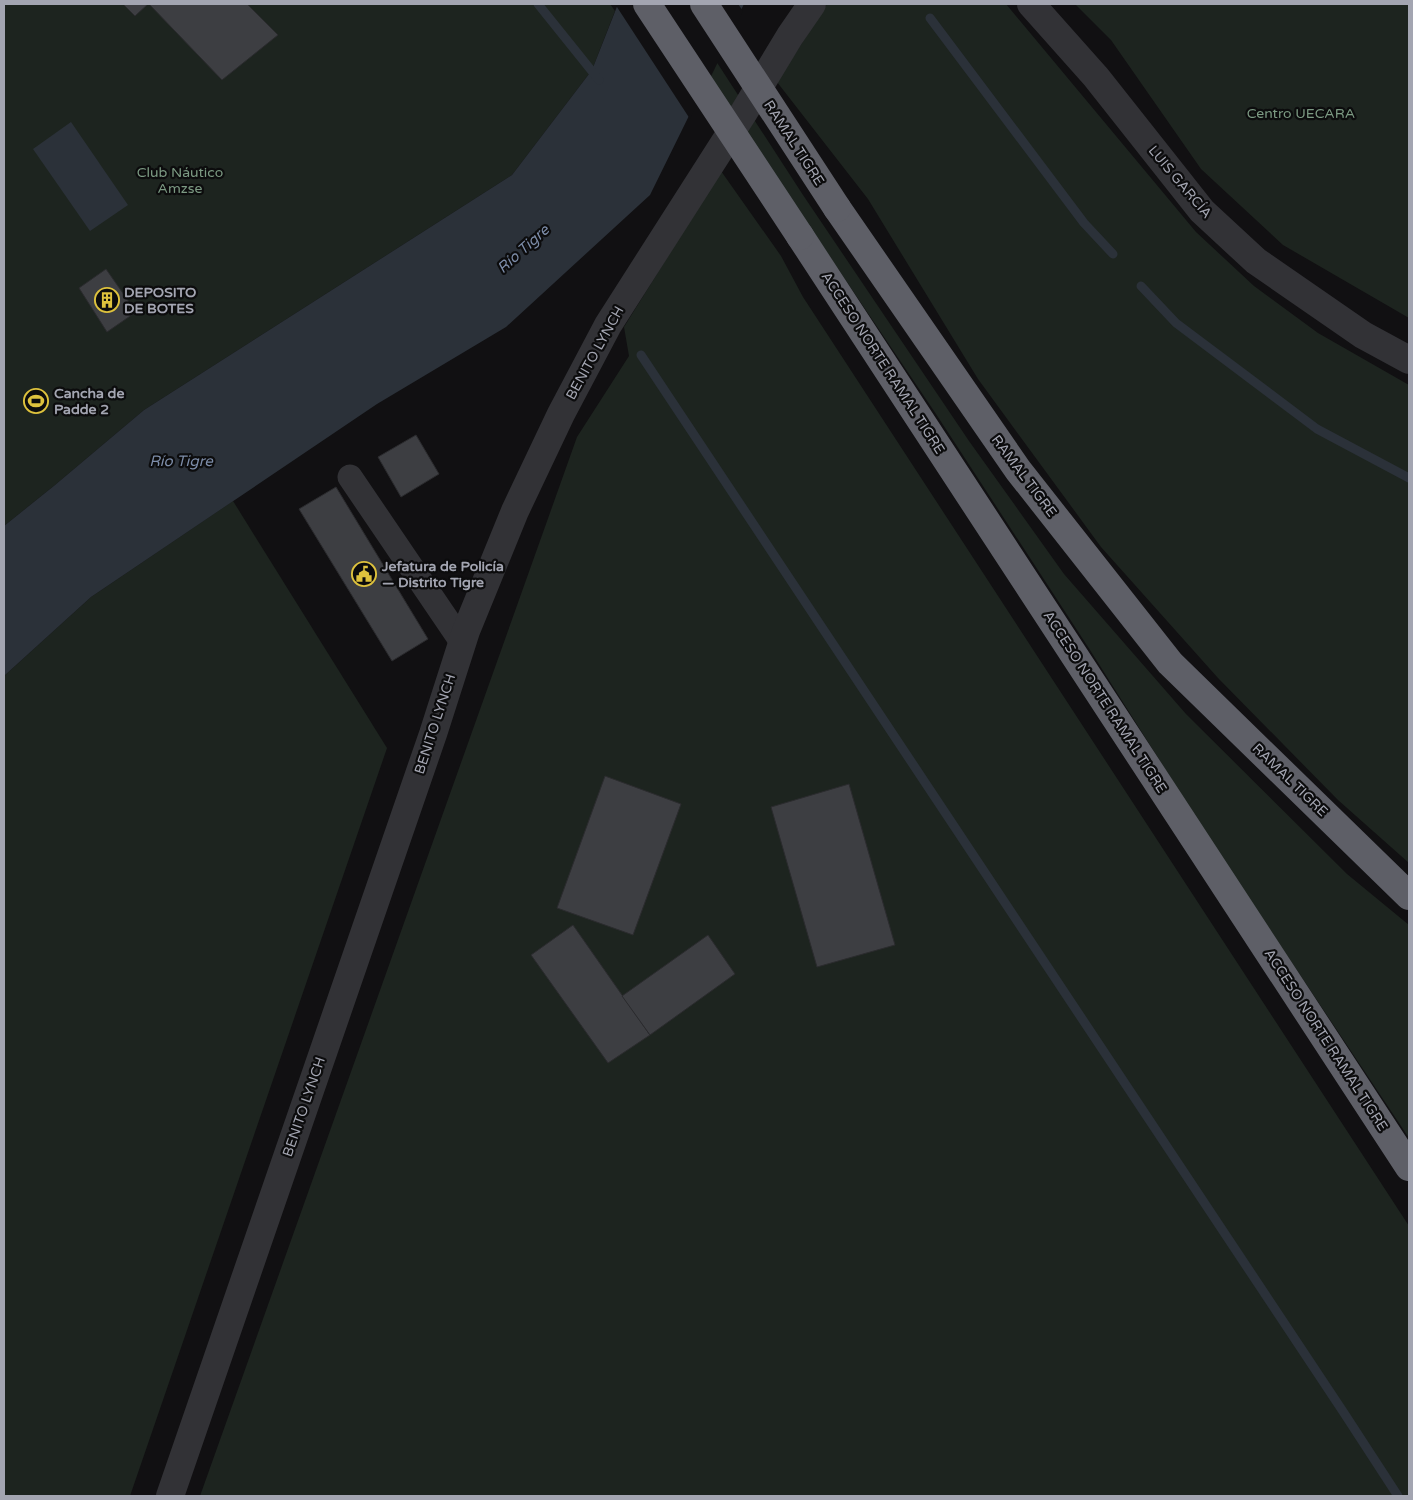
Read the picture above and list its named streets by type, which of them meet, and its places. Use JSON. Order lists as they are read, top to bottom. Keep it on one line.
{"streets":{"highway":["RAMAL TIGRE","ACCESO NORTE RAMAL TIGRE"],"street":["LUIS GARCÍA","BENITO LYNCH"]},"water":["Río Tigre"],"parks":["Centro UECARA","Club Náutico Amzse"],"places":{"building":["DEPOSITO DE BOTES"],"sports":["Cancha de Padde 2"],"public building":["Jefatura de Policía — Distrito Tigre"]}}
